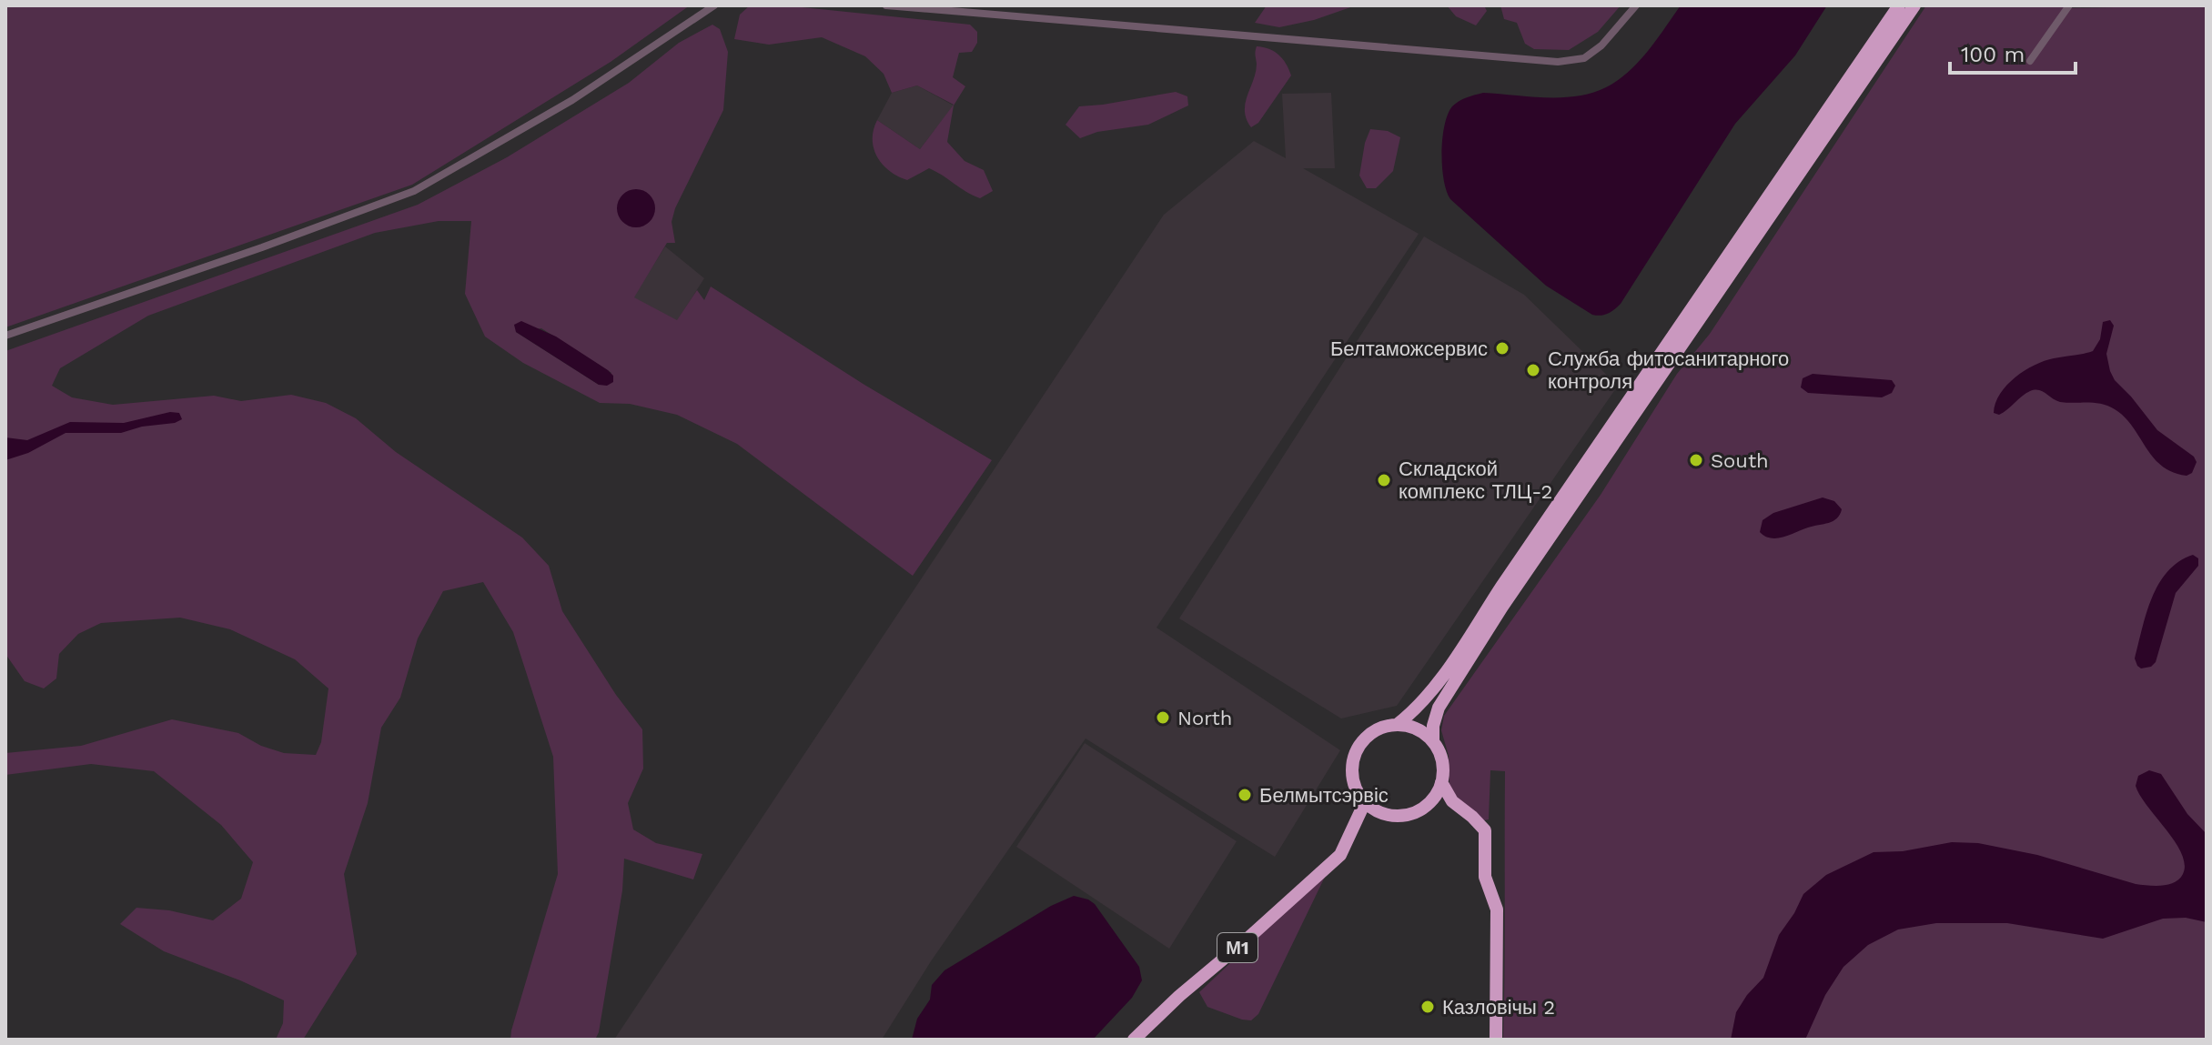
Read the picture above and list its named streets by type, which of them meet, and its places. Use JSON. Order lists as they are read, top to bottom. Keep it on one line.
{"streets":{"highway":["М1"]},"places":["Белтаможсервис","Служба фитосанитарного контроля","South","Складской комплекс ТЛЦ-2","North","Белмытсэрвіс","Казловічы 2"],"scale_bar":"100 m"}
